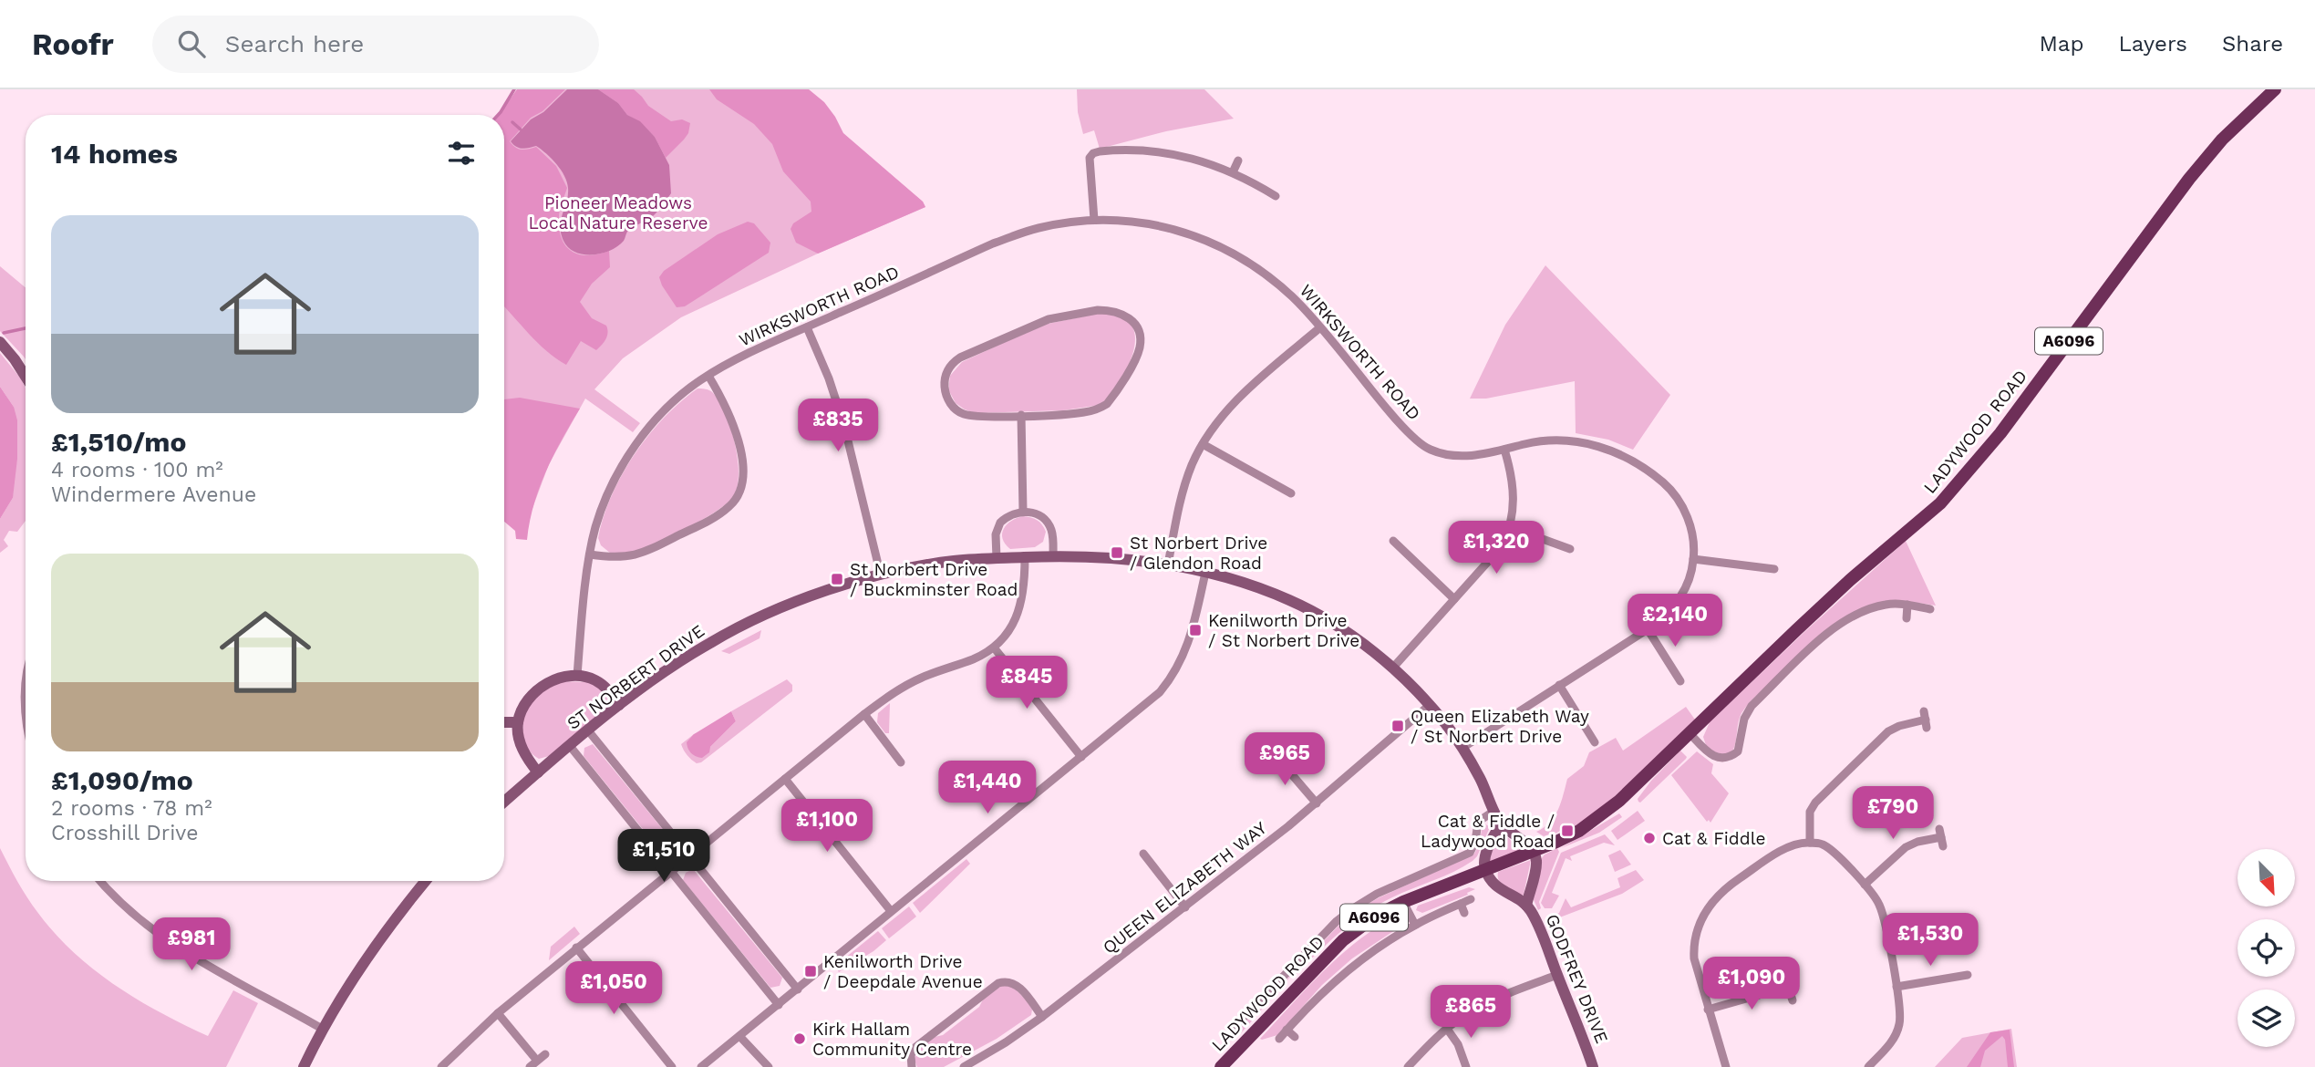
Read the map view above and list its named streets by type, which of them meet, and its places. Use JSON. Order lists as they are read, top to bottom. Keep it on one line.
{"streets":{"main road":["A6096","LADYWOOD ROAD"],"street":["WIRKSWORTH ROAD","ST NORBERT DRIVE","QUEEN ELIZABETH WAY","GODFREY DRIVE"]},"crossings":[["WIRKSWORTH ROAD","ST NORBERT DRIVE"],["LADYWOOD ROAD","ST NORBERT DRIVE"],["LADYWOOD ROAD","GODFREY DRIVE"],["ST NORBERT DRIVE","QUEEN ELIZABETH WAY"],["ST NORBERT DRIVE","GODFREY DRIVE"]],"parks":["Pioneer Meadows Local Nature Reserve"],"places":{"transit":["St Norbert Drive / Glendon Road","St Norbert Drive / Buckminster Road","Kenilworth Drive / St Norbert Drive","Queen Elizabeth Way / St Norbert Drive","Cat & Fiddle / Ladywood Road","Kenilworth Drive / Deepdale Avenue"],"other":["Cat & Fiddle","Kirk Hallam Community Centre"]},"north":"bottom right","page":{"header":"Roofr","search":"Search here","nav":["Map","Layers","Share"],"heading":"14 homes","list":[{"name":"£1,510/mo","note":"4 rooms · 100 m² · Windermere Avenue"},{"name":"£1,090/mo","note":"2 rooms · 78 m² · Crosshill Drive"}],"price":["£835","£1,320","£2,140","£845","£965","£1,440","£790","£1,100","£1,510","£1,530","£981","£1,090","£1,050","£865"]}}
